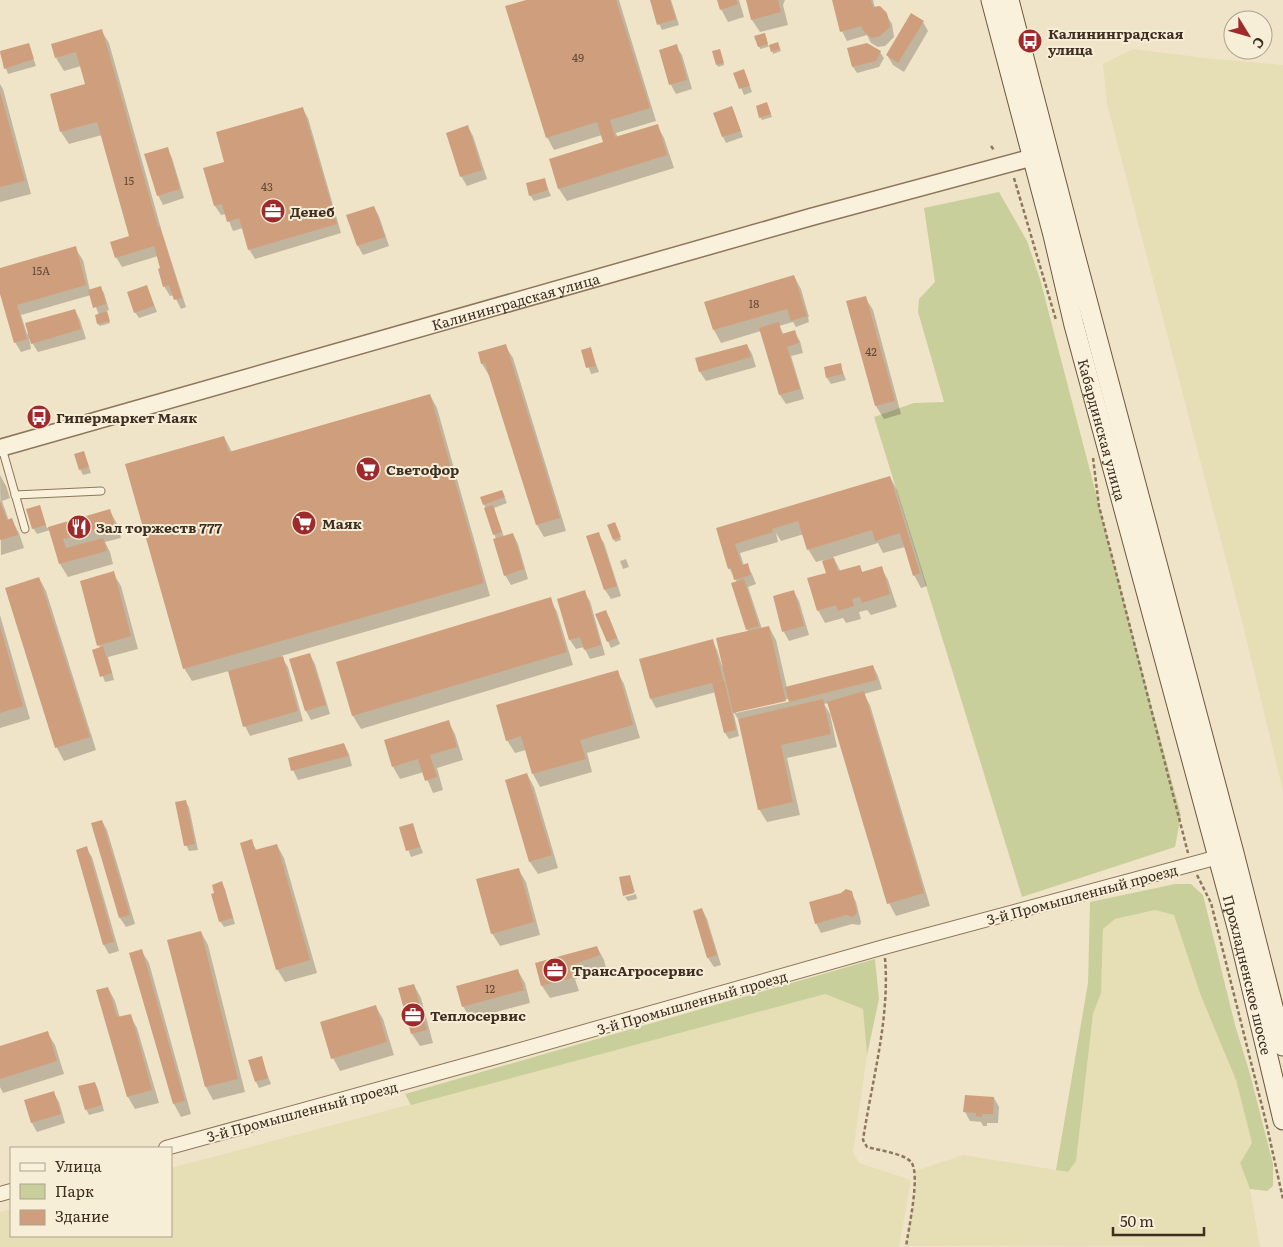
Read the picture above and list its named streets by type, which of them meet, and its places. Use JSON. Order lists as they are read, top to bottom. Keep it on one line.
{"streets":{"main road":["Кабардинская улица","Прохладненское шоссе"],"street":["Калининградская улица","3-й Промышленный проезд"]},"crossings":[["Калининградская улица","Кабардинская улица"],["Кабардинская улица","3-й Промышленный проезд"],["Кабардинская улица","Прохладненское шоссе"],["3-й Промышленный проезд","Прохладненское шоссе"]],"places":{"bus stop":["Калининградская улица","Гипермаркет Маяк"],"office":["Денеб","ТрансАгросервис","Теплосервис"],"supermarket":["Светофор","Маяк"],"restaurant":["Зал торжеств 777"]},"house_numbers":["49","15","43","15А","18","42","12"],"legend":["Улица","Парк","Здание"],"scale_bar":"50 m","north":"bottom right"}
